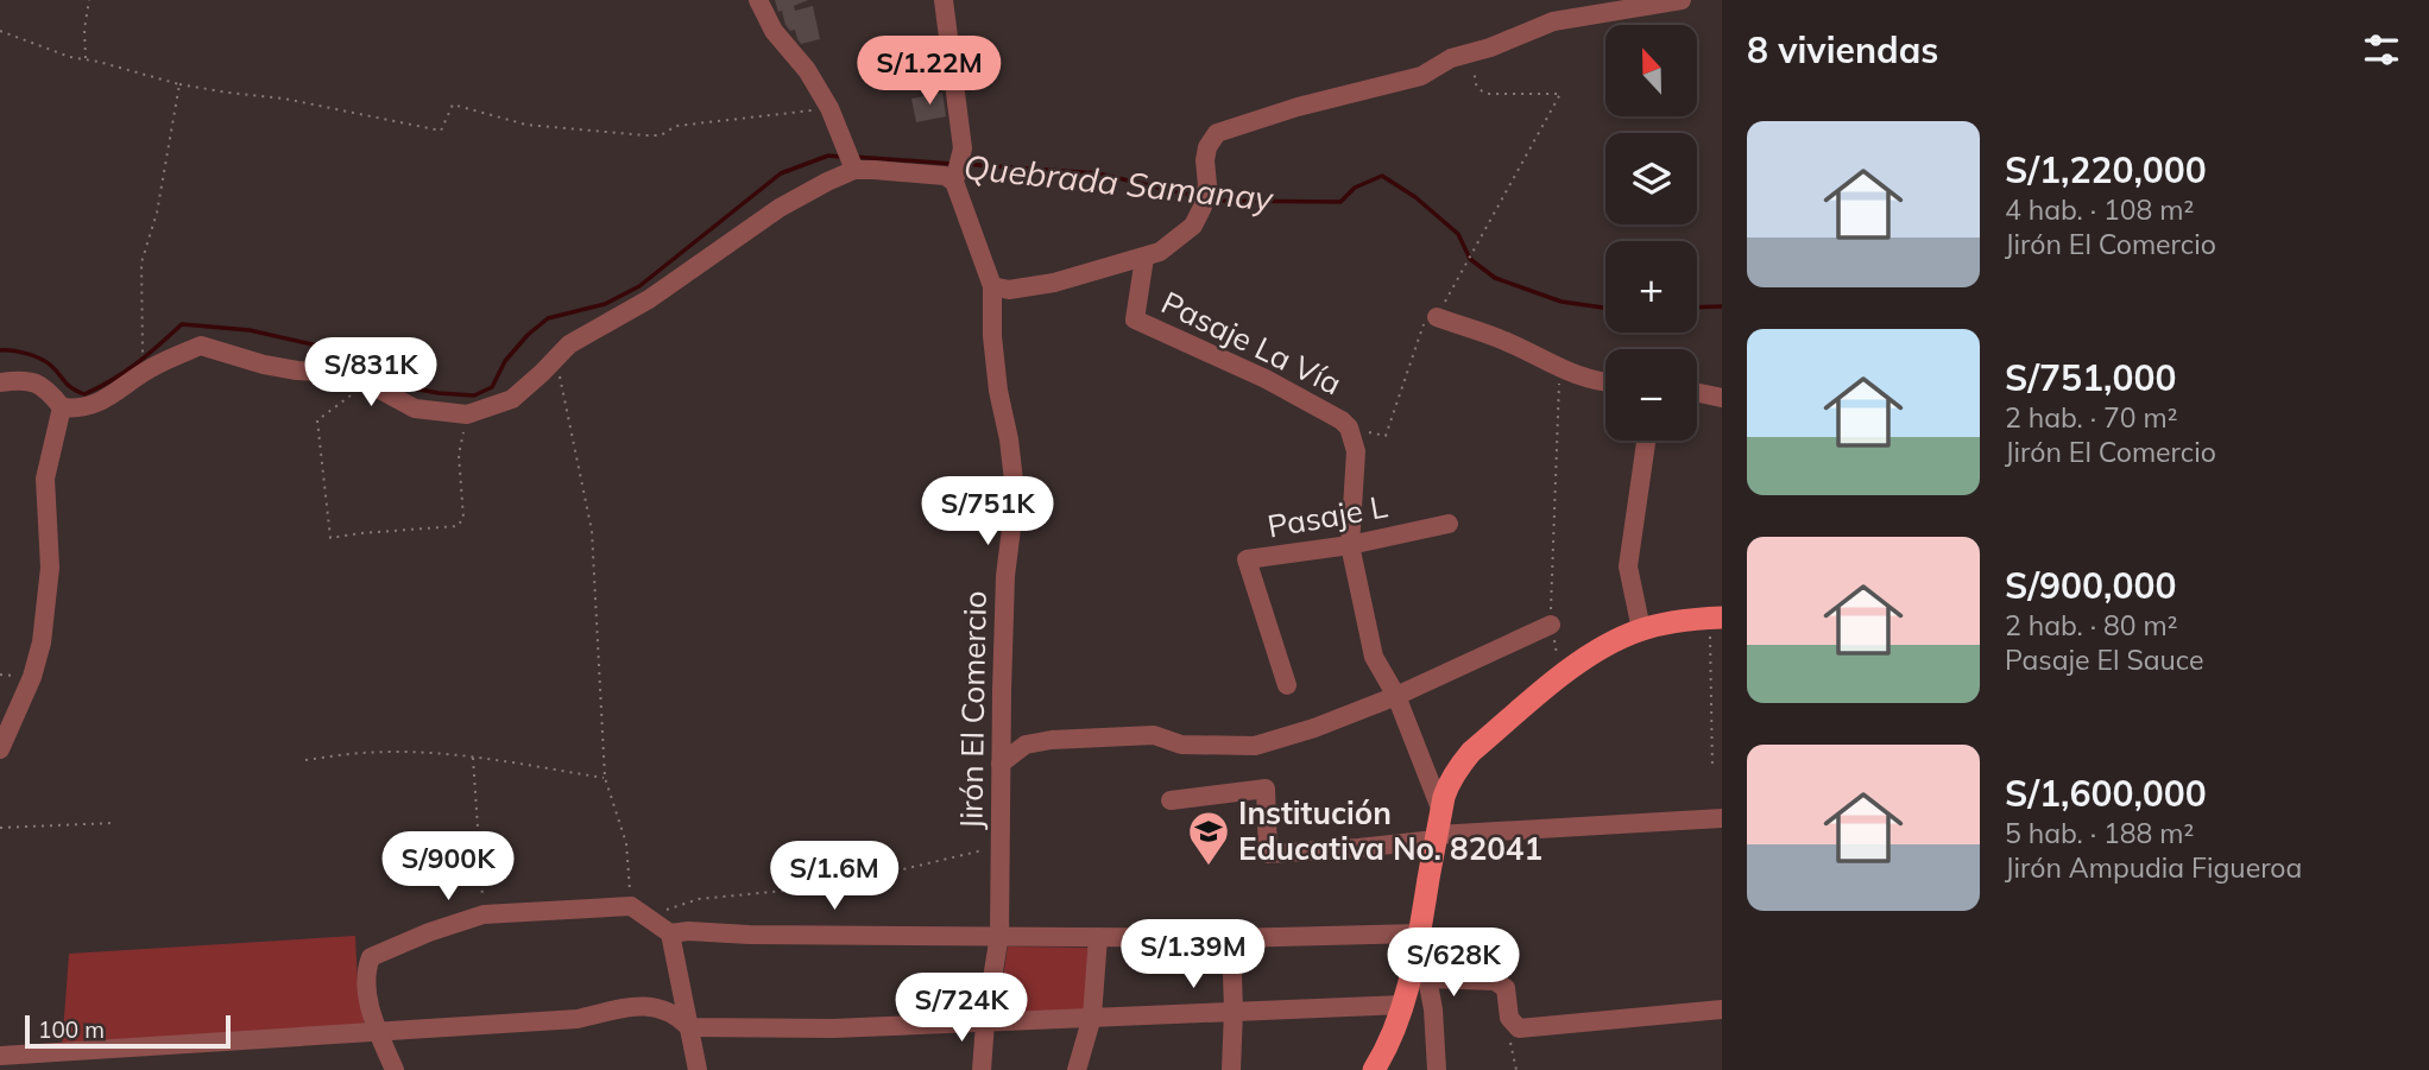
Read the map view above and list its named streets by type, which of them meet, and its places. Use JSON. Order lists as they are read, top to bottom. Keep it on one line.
{"streets":{"street":["Pasaje La Vía","Pasaje L","Jirón El Comercio"]},"crossings":[["Pasaje La Vía","Pasaje L"]],"water":["Quebrada Samanay"],"places":{"school or university":["Institución Educativa No. 82041"]},"scale_bar":"100 m","north":"top","page":{"heading":"8 viviendas","map_buttons":["+","−"],"price":["S/1.22M","S/831K","S/751K","S/900K","S/1.6M","S/1.39M","S/628K","S/724K"],"list":[{"name":"S/1,220,000","note":"4 hab. · 108 m² · Jirón El Comercio"},{"name":"S/751,000","note":"2 hab. · 70 m² · Jirón El Comercio"},{"name":"S/900,000","note":"2 hab. · 80 m² · Pasaje El Sauce"},{"name":"S/1,600,000","note":"5 hab. · 188 m² · Jirón Ampudia Figueroa"}],"scale":"100 m"}}
